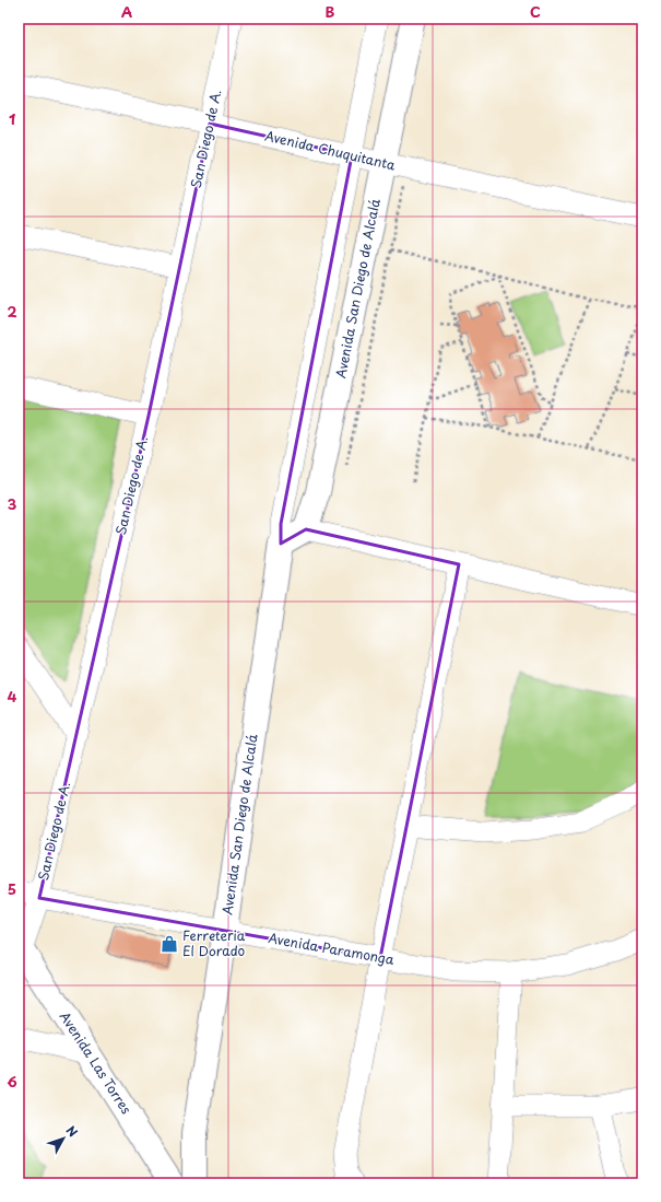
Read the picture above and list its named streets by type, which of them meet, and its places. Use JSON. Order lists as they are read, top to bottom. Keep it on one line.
{"streets":{"street":["San Diego de A.","Avenida Chuquitanta","Avenida San Diego de Alcalá","Avenida Paramonga","Avenida Las Torres"]},"crossings":[["San Diego de A.","Avenida Chuquitanta"],["San Diego de A.","Avenida Paramonga"],["San Diego de A.","Avenida Las Torres"],["Avenida Chuquitanta","Avenida San Diego de Alcalá"],["Avenida San Diego de Alcalá","Avenida Paramonga"]],"places":{"shop":["Ferreteria El Dorado"]},"north":"top right","grid":{"columns":["A","B","C"],"rows":["1","2","3","4","5","6"]}}
